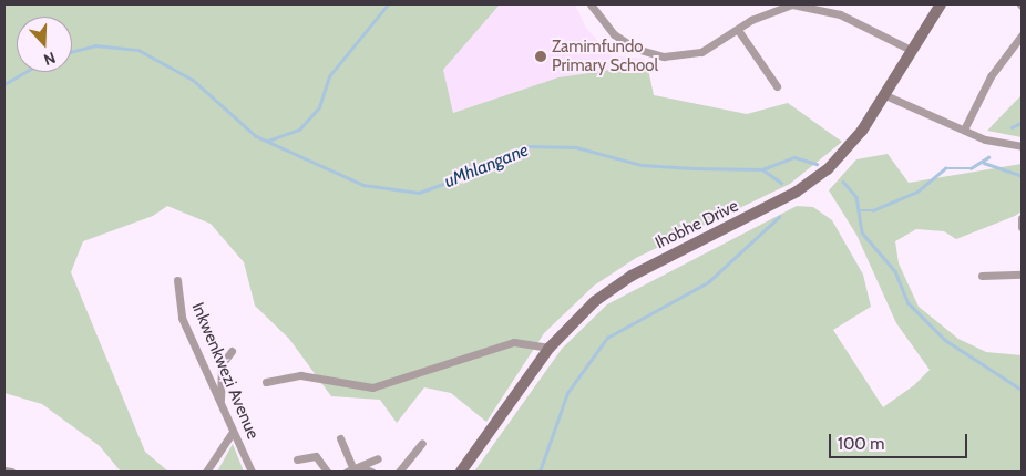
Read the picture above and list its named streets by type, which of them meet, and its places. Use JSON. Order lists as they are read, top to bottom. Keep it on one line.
{"streets":{"street":["Ihobhe Drive","Inkwenkwezi Avenue"]},"water":["uMhlangane"],"places":["Zamimfundo Primary School"],"scale_bar":"100 m","north":"bottom"}
